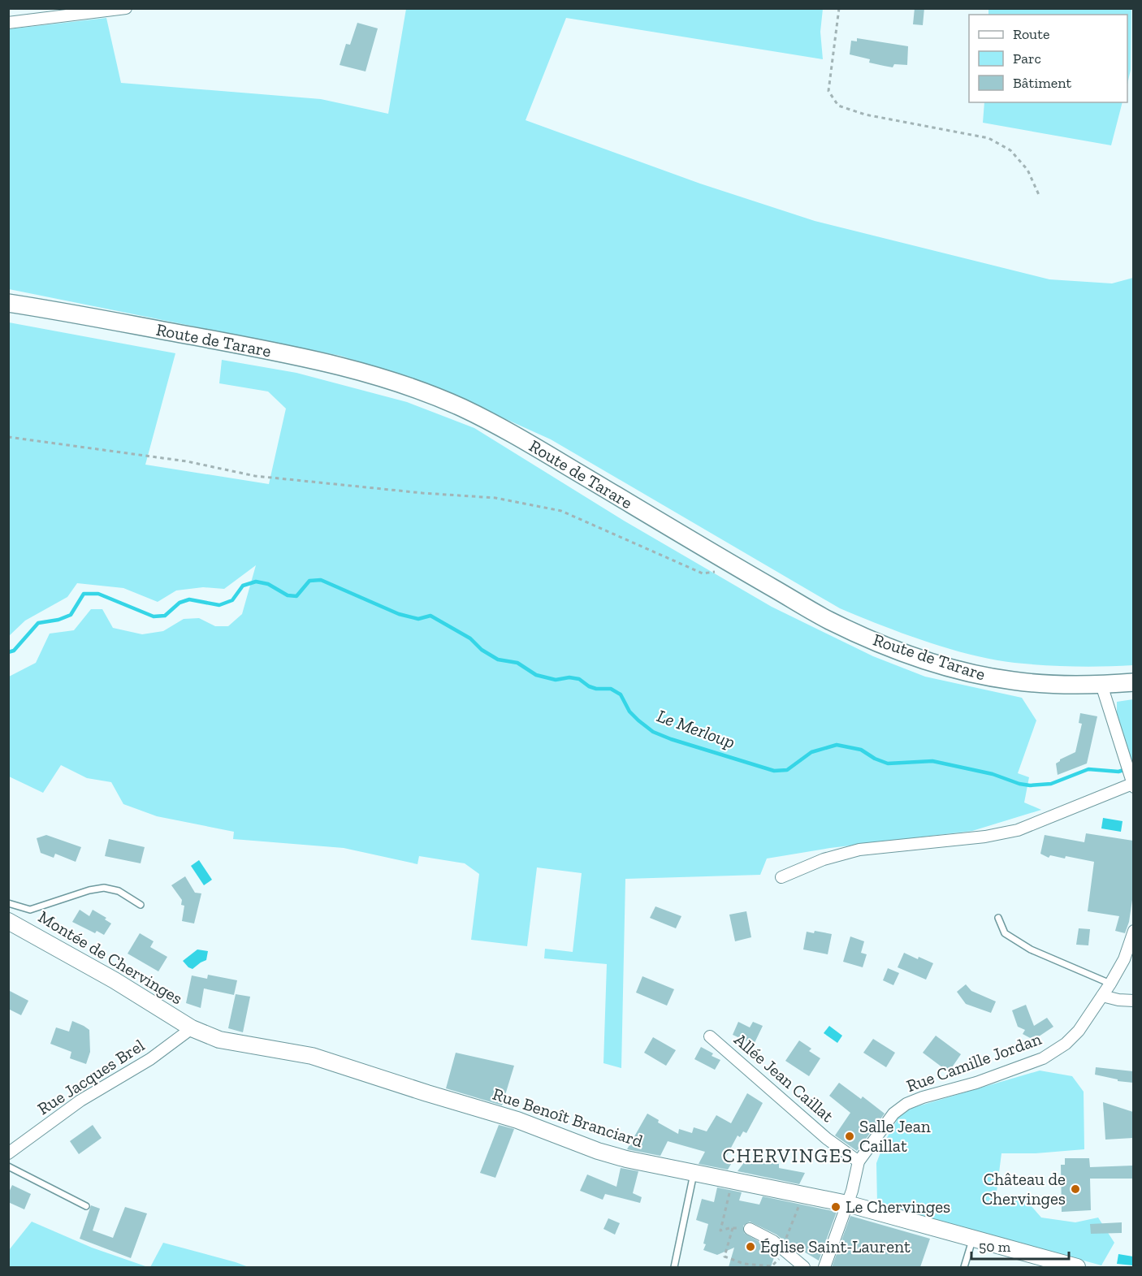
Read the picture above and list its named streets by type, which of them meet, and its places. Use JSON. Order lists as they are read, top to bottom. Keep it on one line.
{"streets":{"main road":["Route de Tarare"],"street":["Montée de Chervinges","Rue Camille Jordan","Rue Jacques Brel","Allée Jean Caillat","Rue Benoît Branciard"]},"crossings":[["Montée de Chervinges","Rue Jacques Brel"],["Montée de Chervinges","Rue Benoît Branciard"],["Rue Camille Jordan","Allée Jean Caillat"],["Rue Camille Jordan","Rue Benoît Branciard"],["Rue Jacques Brel","Rue Benoît Branciard"]],"districts":["CHERVINGES"],"water":["Le Merloup"],"places":["Salle Jean Caillat","Château de Chervinges","Le Chervinges","Église Saint-Laurent"],"legend":["Route","Parc","Bâtiment"],"scale_bar":"50 m"}
